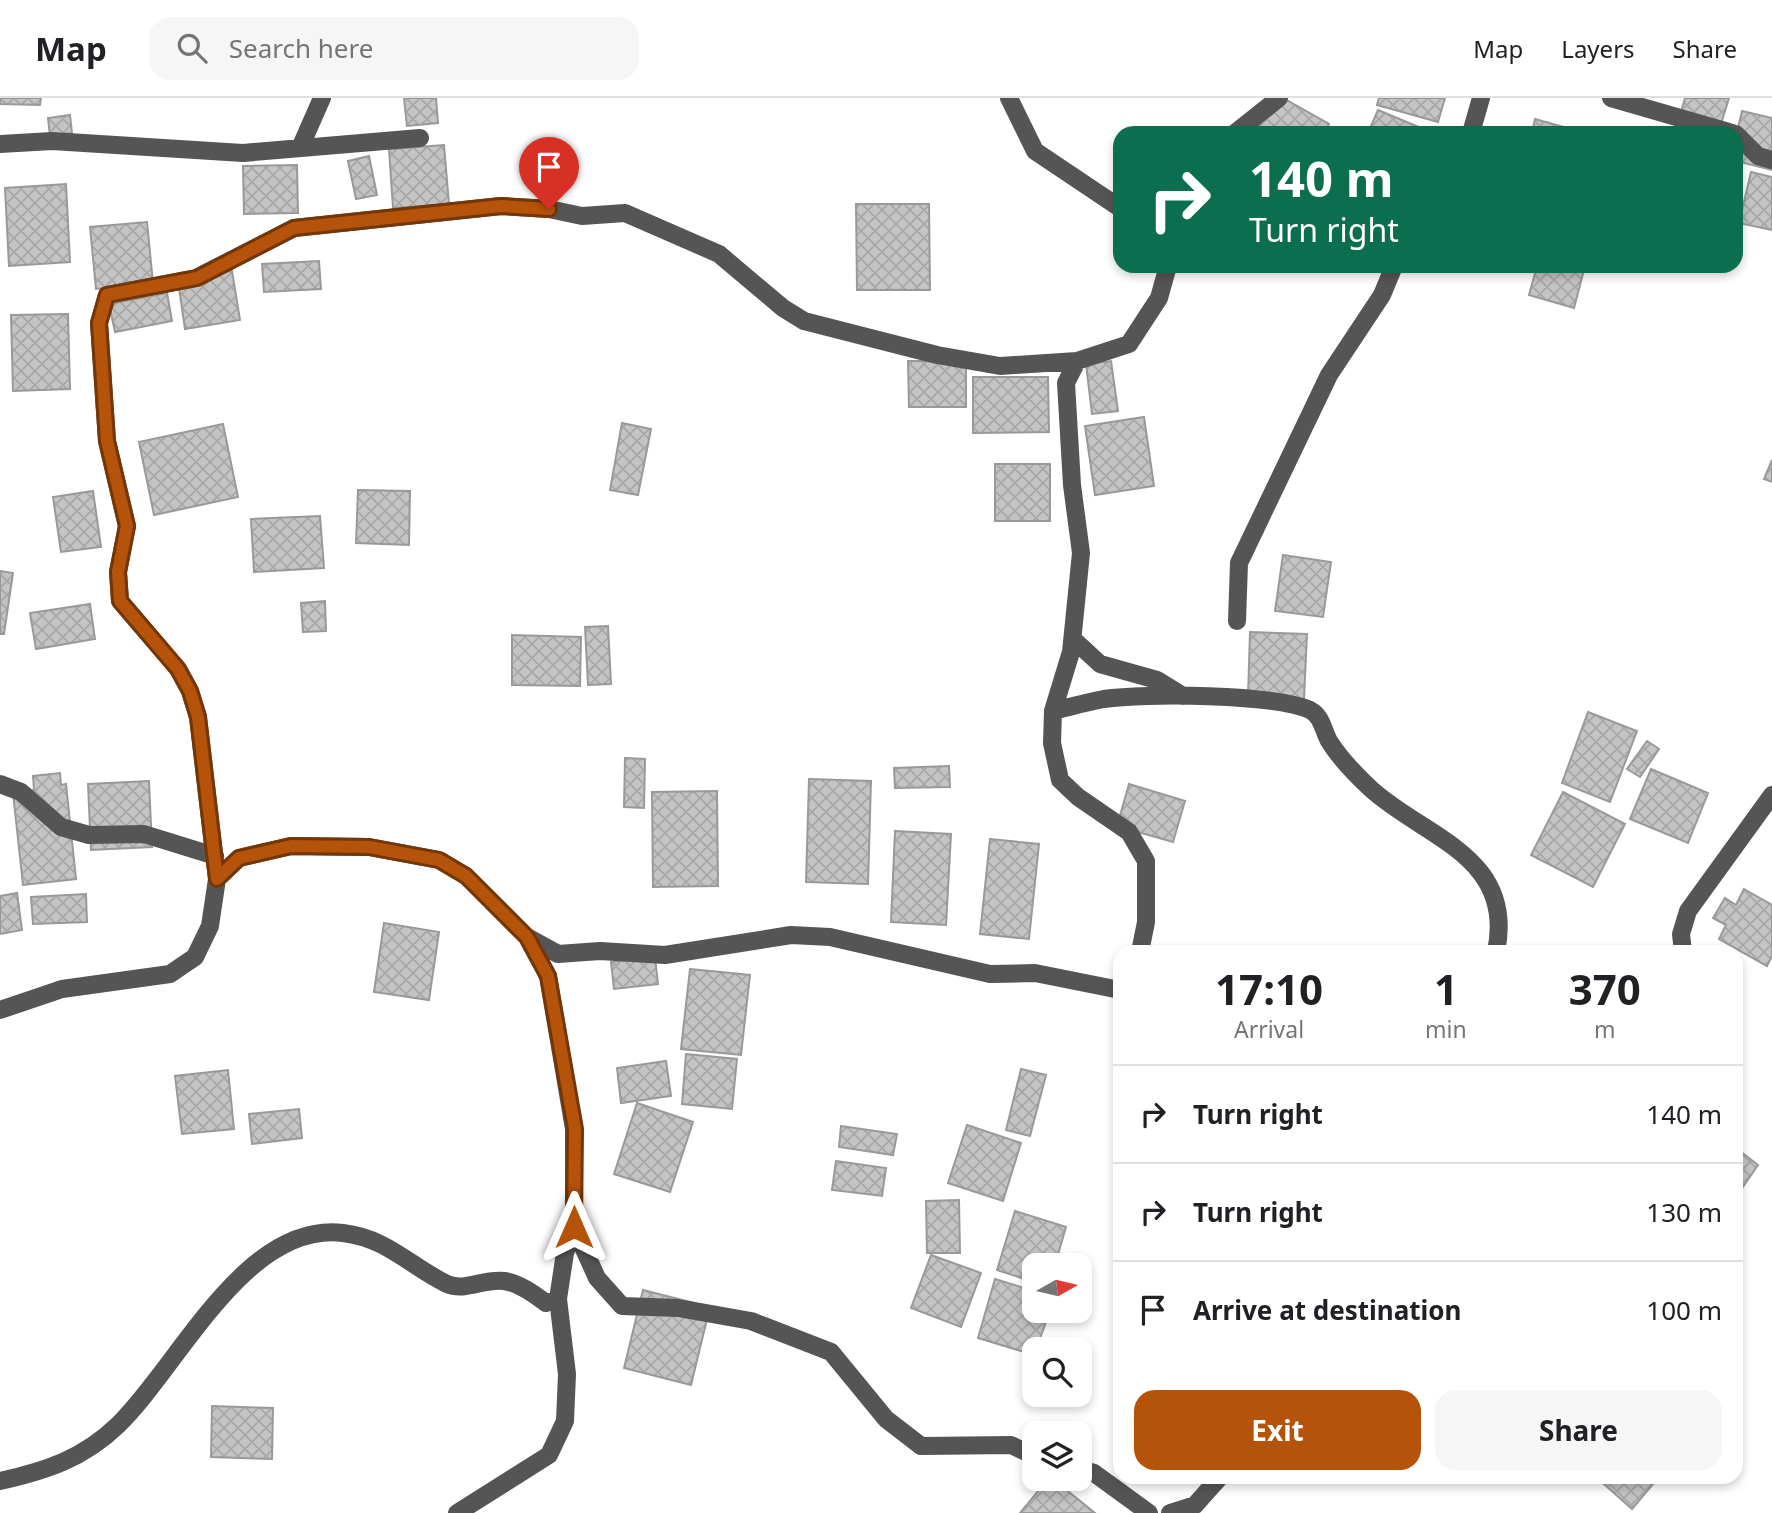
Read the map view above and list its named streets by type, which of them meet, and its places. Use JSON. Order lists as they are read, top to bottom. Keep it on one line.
{"north":"right","page":{"header":"Map","search":"Search here","nav":["Map","Layers","Share"],"turn":["140 m","Turn right"],"eta":["17:10","Arrival","1","min","370","m"],"list":[{"name":"Turn right","value":"140 m"},{"name":"Turn right","value":"130 m"},{"name":"Arrive at destination","value":"100 m"}],"buttons":["Exit","Share"]}}
